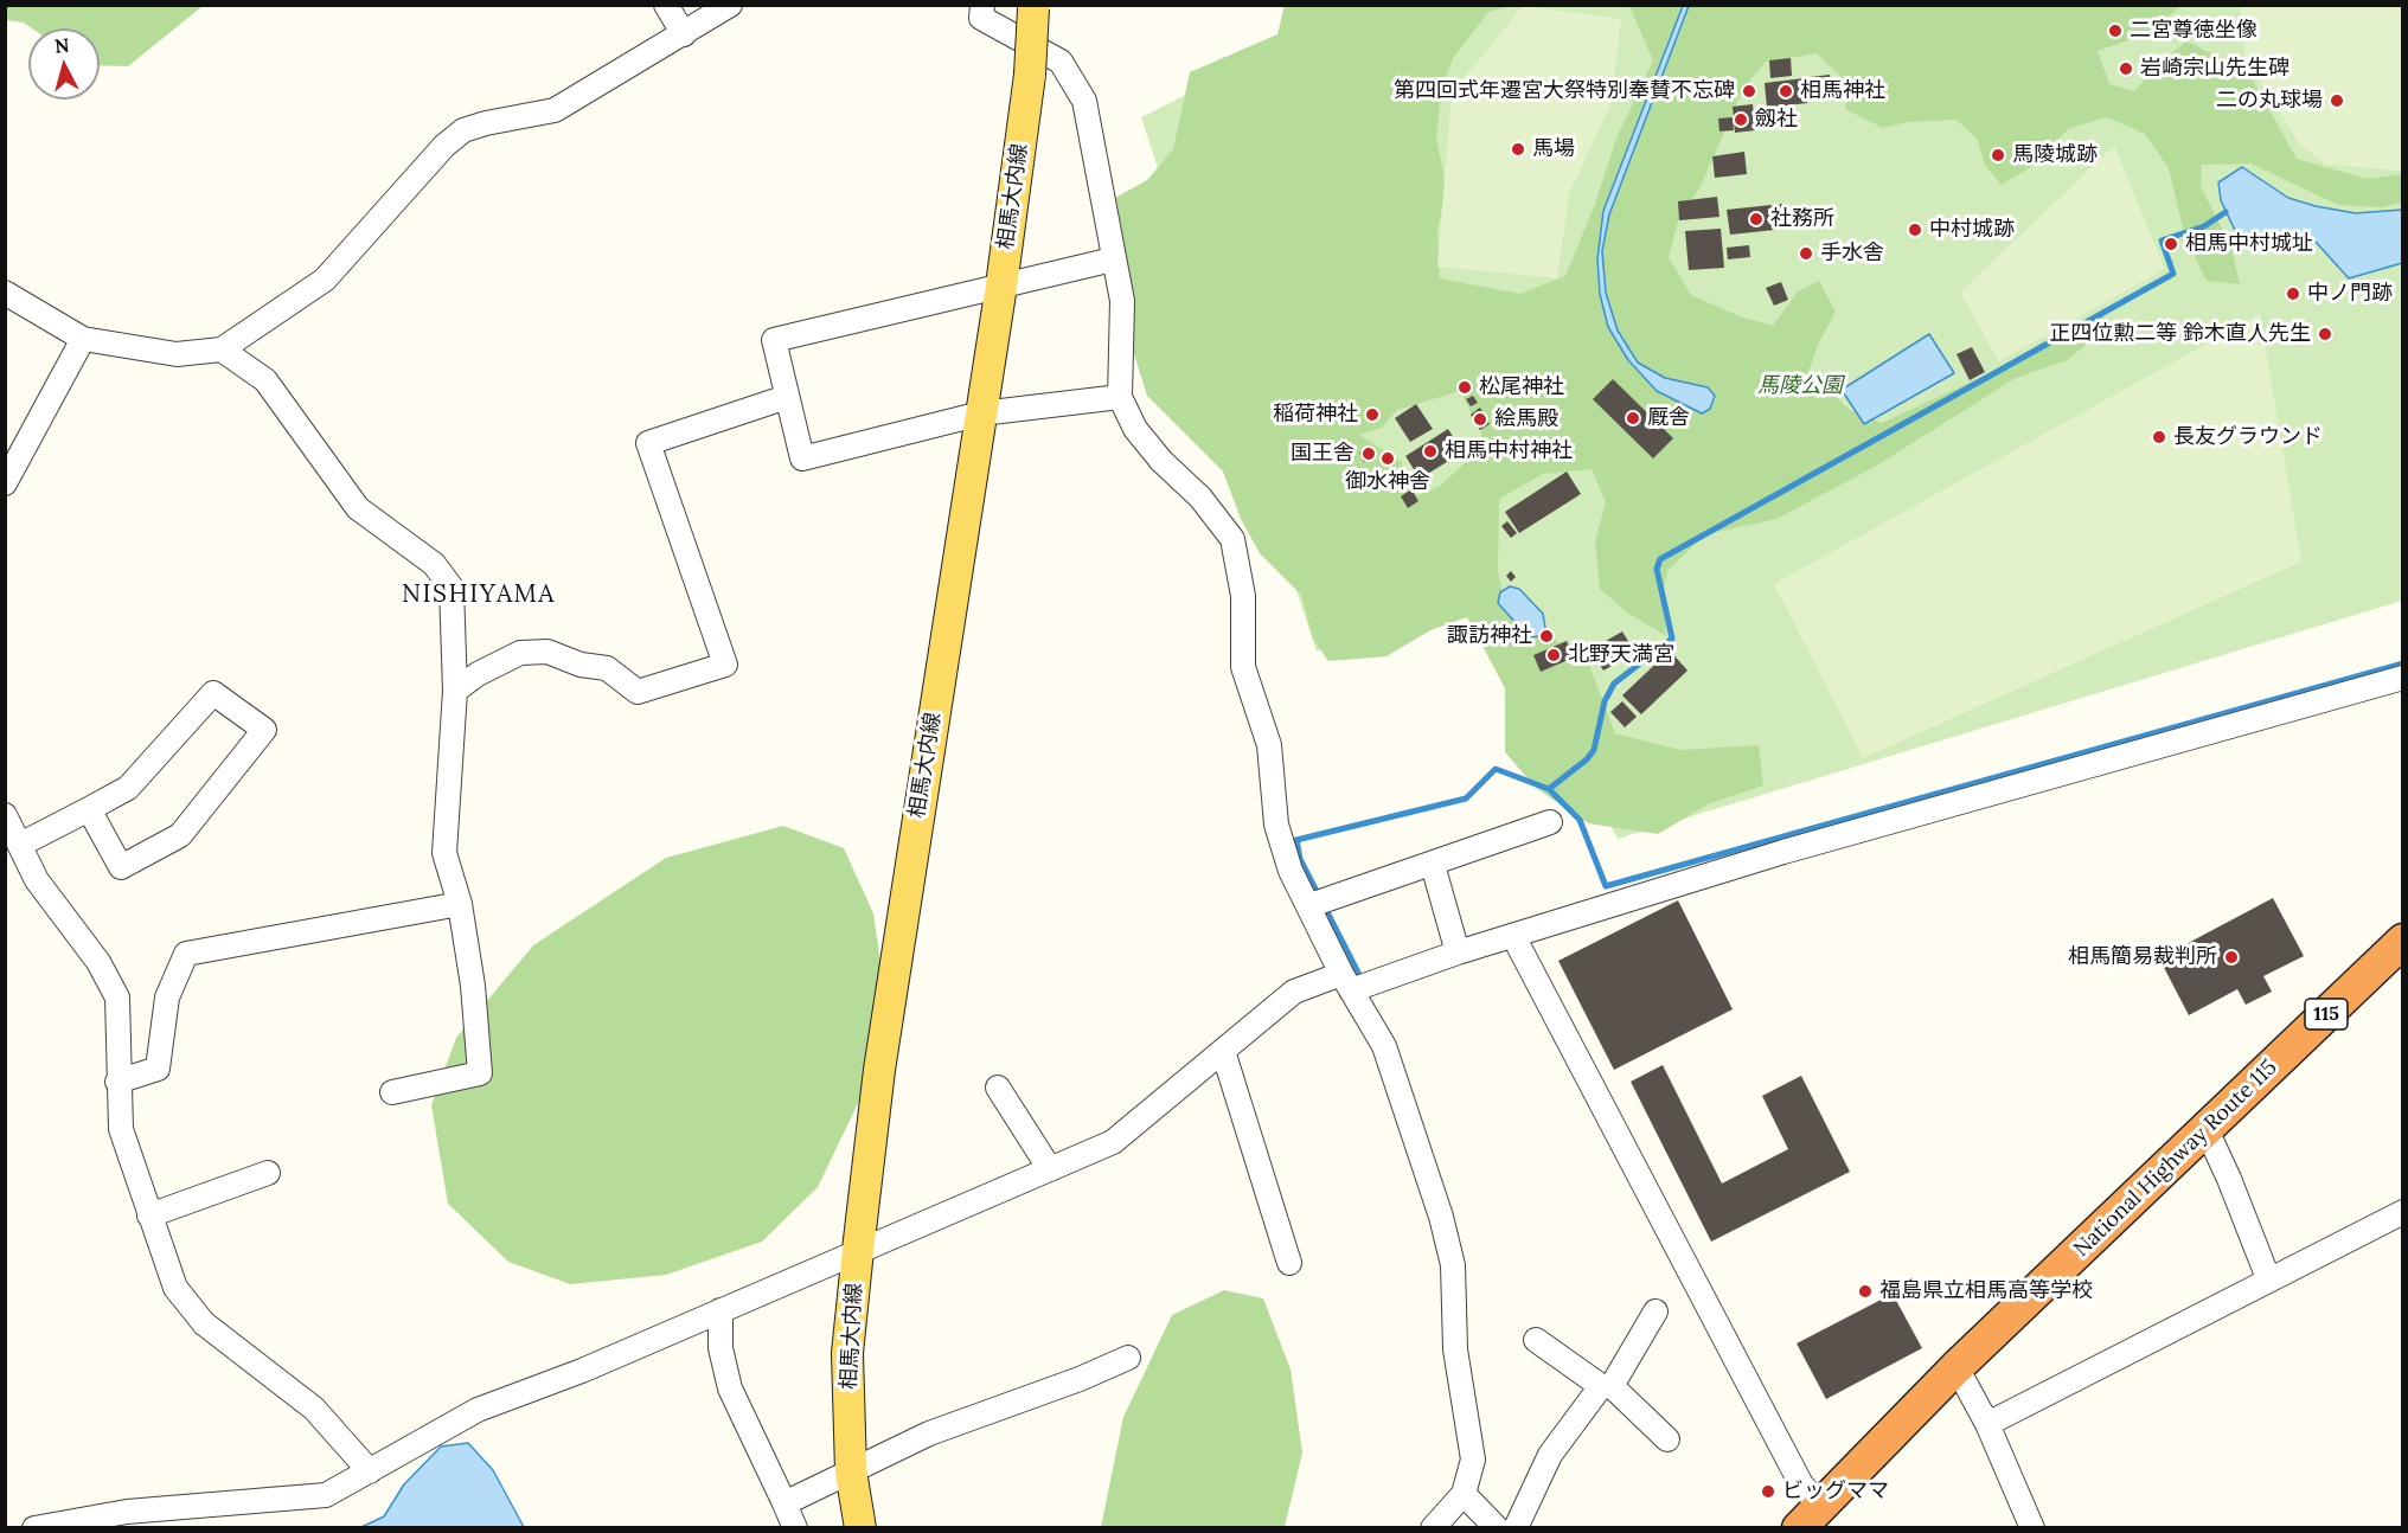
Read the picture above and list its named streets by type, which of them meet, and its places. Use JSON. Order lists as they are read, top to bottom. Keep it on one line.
{"streets":{"highway":["115","National Highway Route 115"],"main road":["相馬大内線"]},"districts":["NISHIYAMA"],"parks":["馬陵公園"],"places":["二宮尊徳坐像","岩崎宗山先生碑","第四回式年遷宮大祭特別奉賛不忘碑","相馬神社","二の丸球場","劔社","馬場","馬陵城跡","社務所","中村城跡","相馬中村城址","手水舎","中ノ門跡","正四位勲二等 鈴木直人先生","松尾神社","稲荷神社","厩舎","絵馬殿","長友グラウンド","相馬中村神社","国王舎","御水神舎","諏訪神社","北野天満宮","相馬簡易裁判所","福島県立相馬高等学校","ビッグママ"],"north":"top"}
